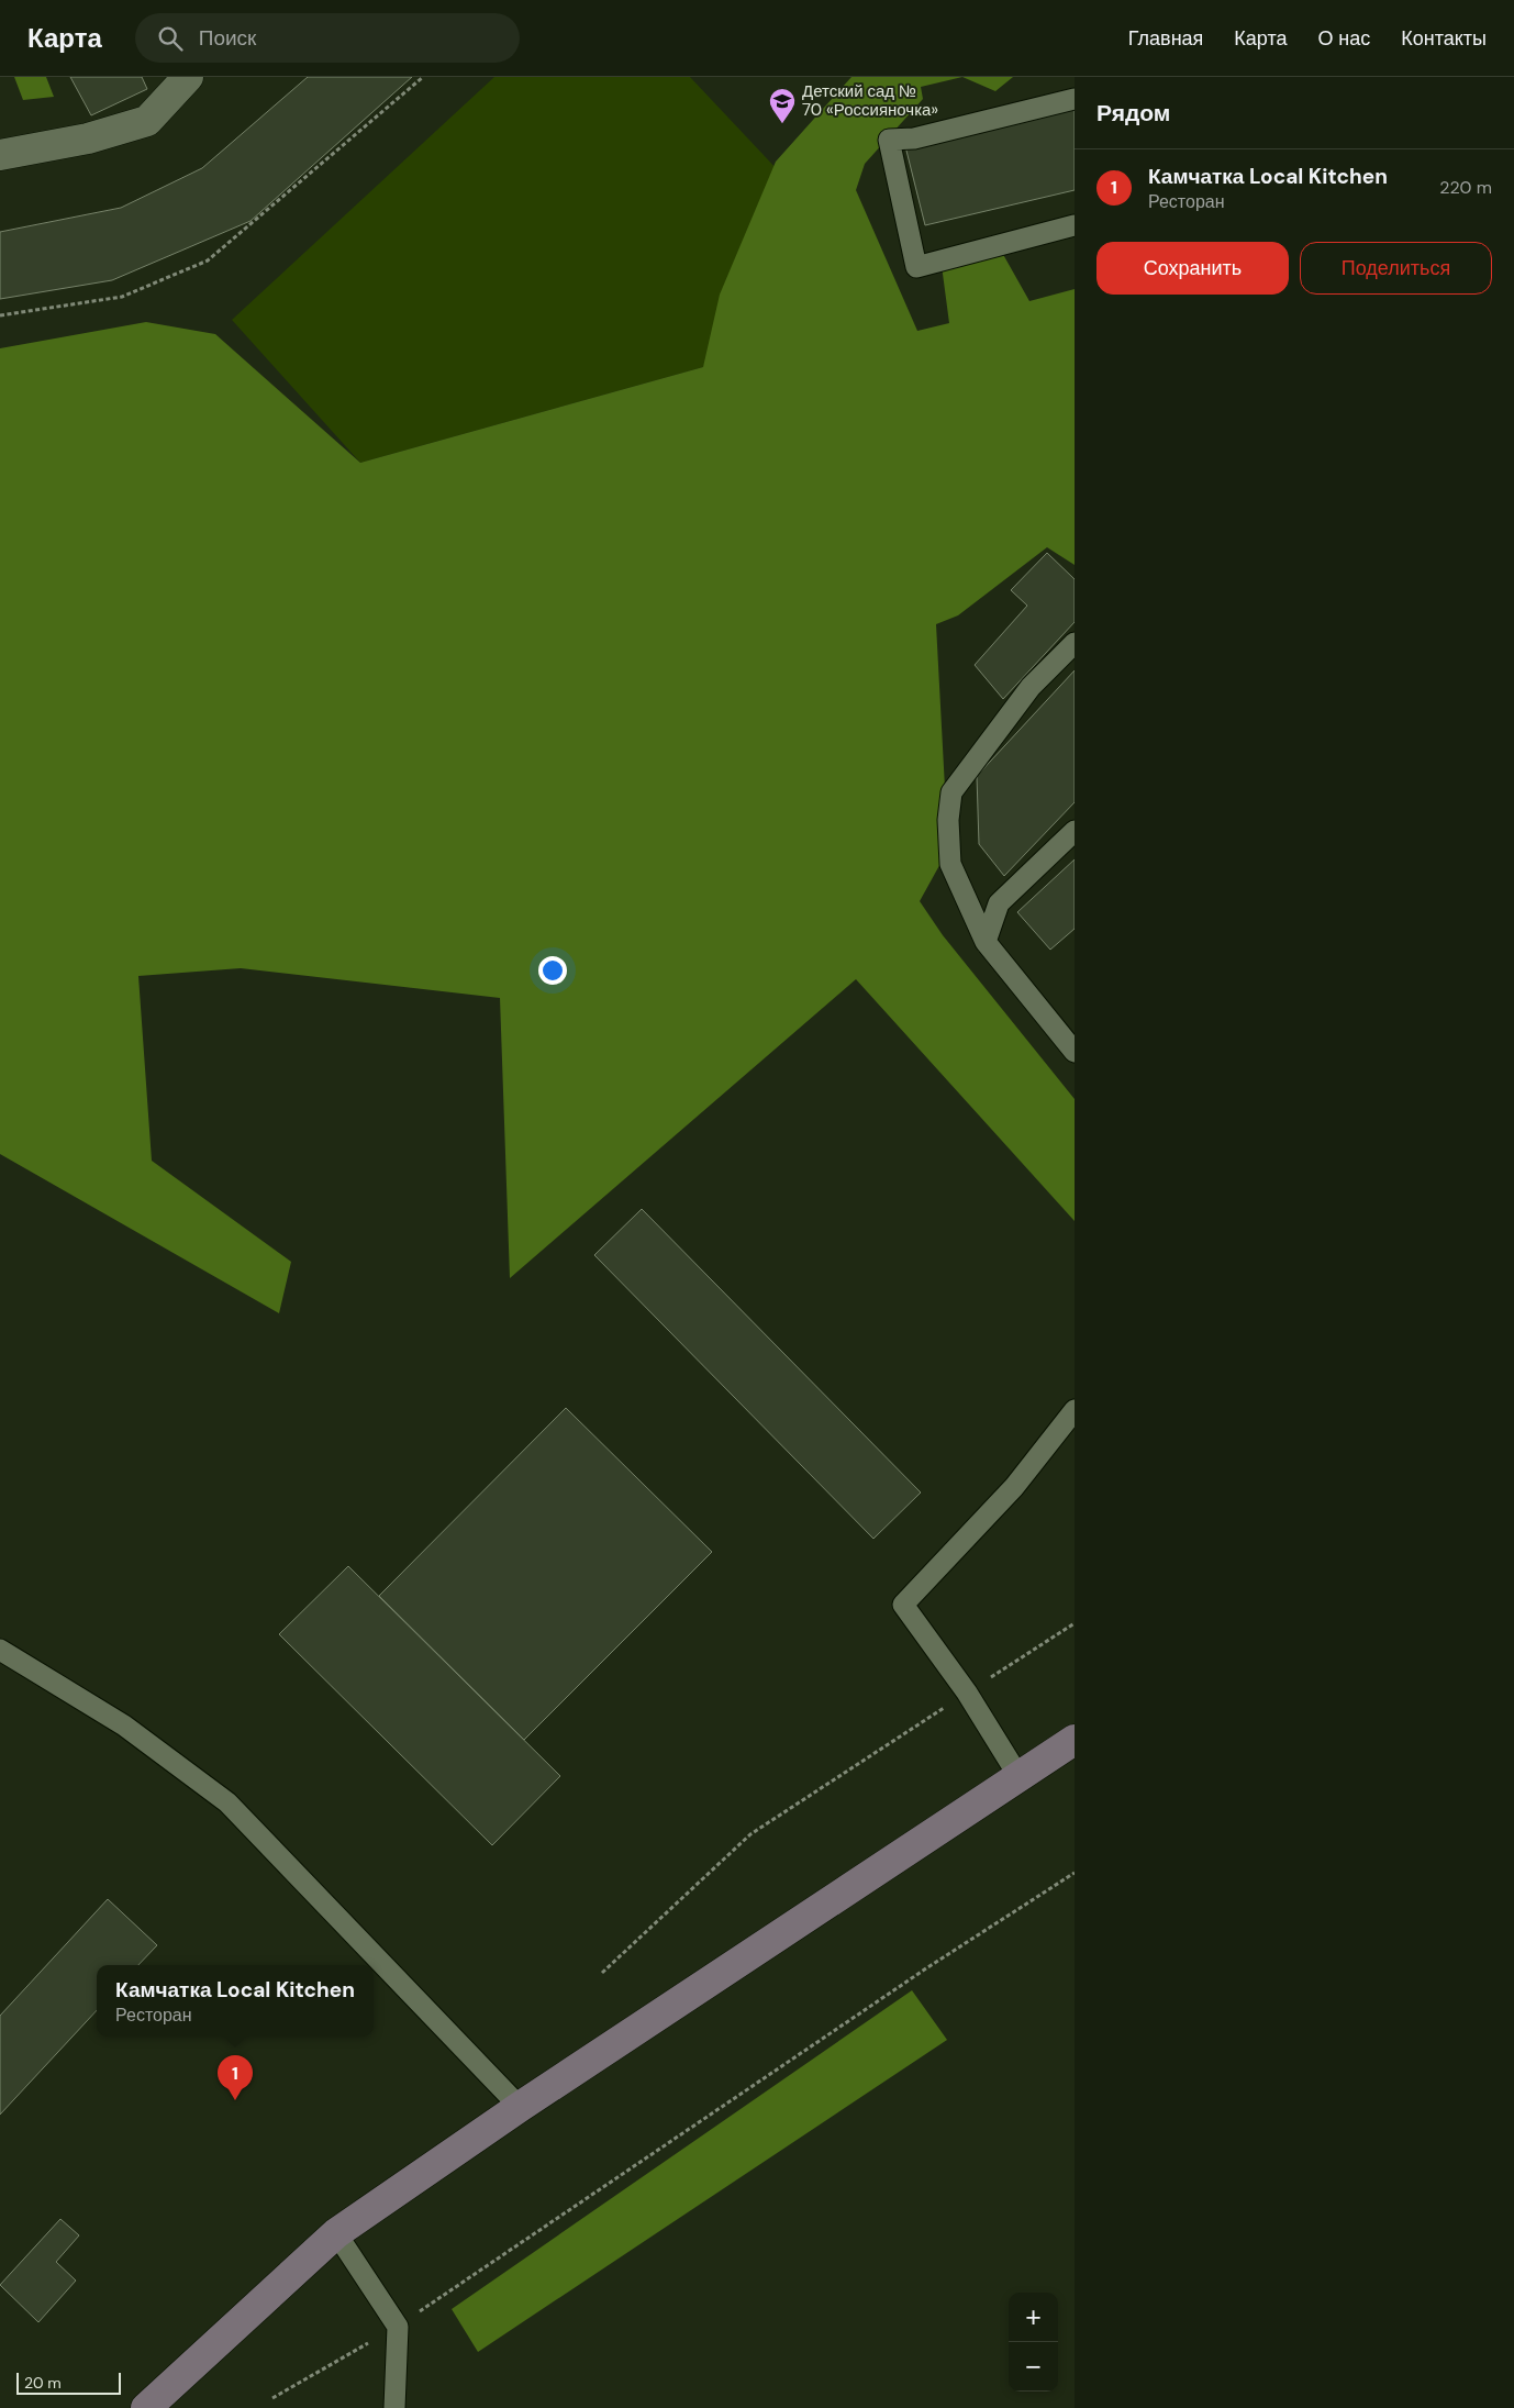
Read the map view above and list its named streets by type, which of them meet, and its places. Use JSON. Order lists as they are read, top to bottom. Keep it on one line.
{"places":{"school or university":["Детский сад № 70 «Россияночка»"]},"scale_bar":"20 m","page":{"header":"Карта","search":"Поиск","nav":["Главная","Карта","О нас","Контакты"],"heading":"Рядом","list":[{"mark":"1","name":"Камчатка Local Kitchen","note":"Ресторан","value":"220 m"}],"buttons":["Сохранить","Поделиться"],"popup":["Камчатка Local Kitchen","Ресторан"],"pins":"1","map_buttons":["+","−"],"scale":"20 m"}}
